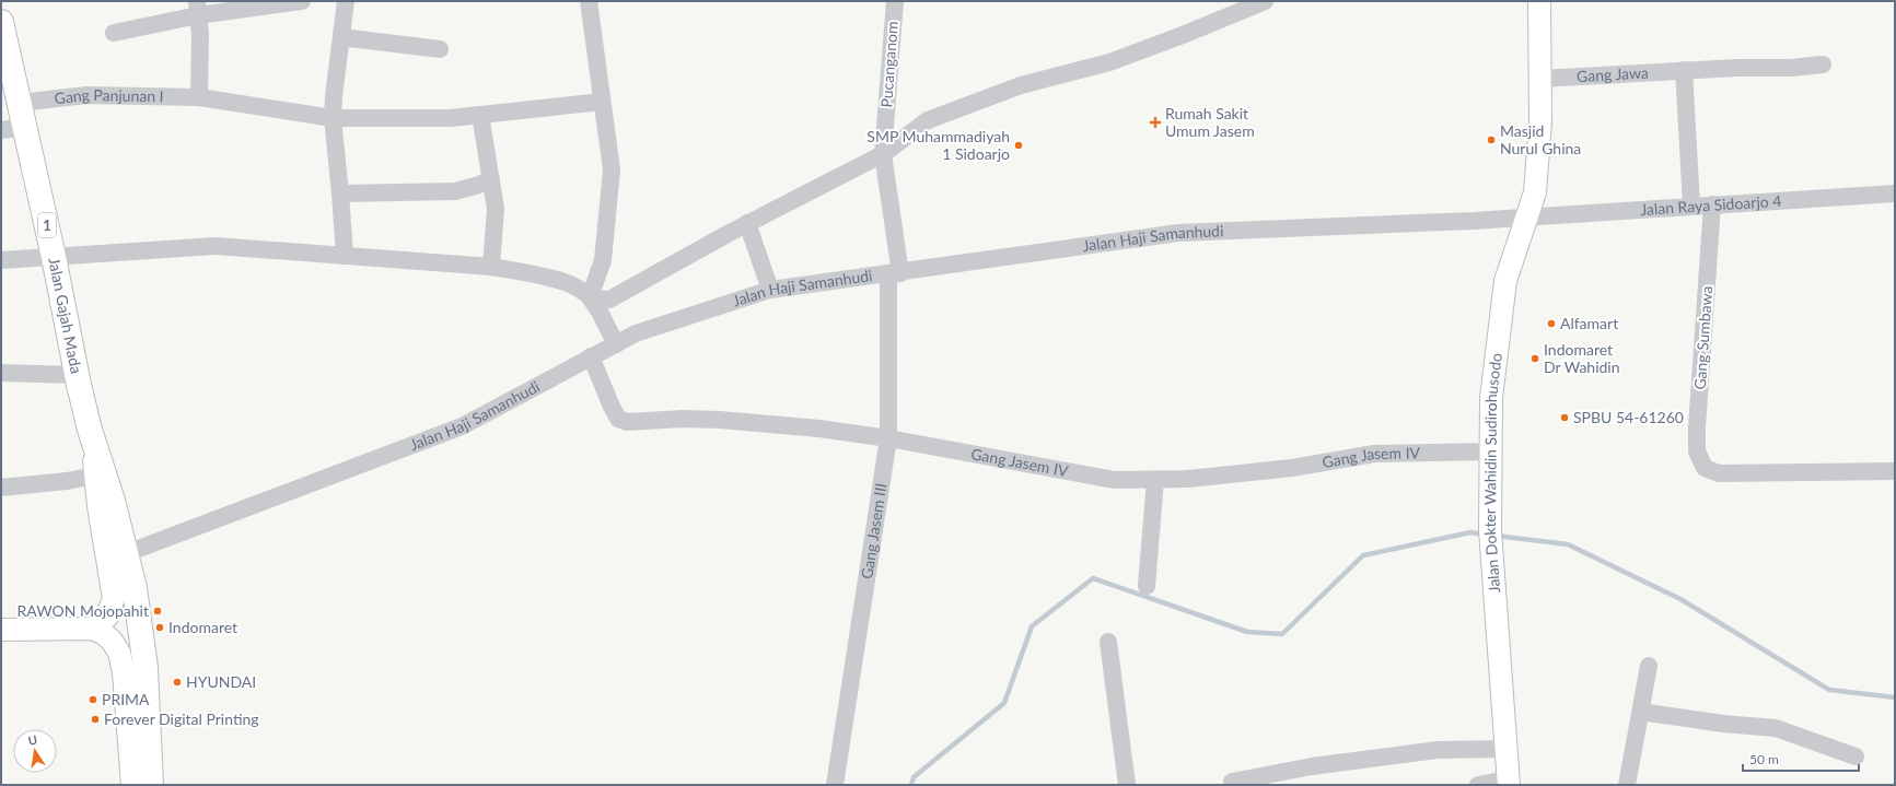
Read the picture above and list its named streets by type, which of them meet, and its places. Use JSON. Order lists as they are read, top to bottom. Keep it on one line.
{"streets":{"highway":["1","Jalan Gajah Mada"],"main road":["Jalan Dokter Wahidin Sudirohusodo"],"street":["Pucanganom","Gang Jawa","Gang Panjunan I","Jalan Raya Sidoarjo 4","Jalan Haji Samanhudi","Gang Sumbawa","Gang Jasem IV","Gang Jasem III"]},"crossings":[["Pucanganom","Jalan Haji Samanhudi"],["Pucanganom","Gang Jasem III"],["Gang Jawa","Jalan Dokter Wahidin Sudirohusodo"],["Gang Panjunan I","Jalan Gajah Mada"],["Jalan Raya Sidoarjo 4","Jalan Haji Samanhudi"],["Jalan Raya Sidoarjo 4","Gang Sumbawa"],["Jalan Raya Sidoarjo 4","Jalan Dokter Wahidin Sudirohusodo"],["1","Jalan Haji Samanhudi"],["1","Jalan Gajah Mada"],["Jalan Haji Samanhudi","Jalan Gajah Mada"],["Jalan Haji Samanhudi","Gang Jasem IV"],["Jalan Haji Samanhudi","Jalan Dokter Wahidin Sudirohusodo"],["Jalan Haji Samanhudi","Gang Jasem III"],["Gang Jasem IV","Jalan Dokter Wahidin Sudirohusodo"],["Gang Jasem IV","Gang Jasem III"]],"places":{"health":["Rumah Sakit Umum Jasem"],"other":["Masjid Nurul Ghina","SMP Muhammadiyah 1 Sidoarjo","Alfamart","Indomaret Dr Wahidin","SPBU 54-61260","RAWON Mojopahit","Indomaret","HYUNDAI","PRIMA","Forever Digital Printing"]},"scale_bar":"50 m","north":"top"}
